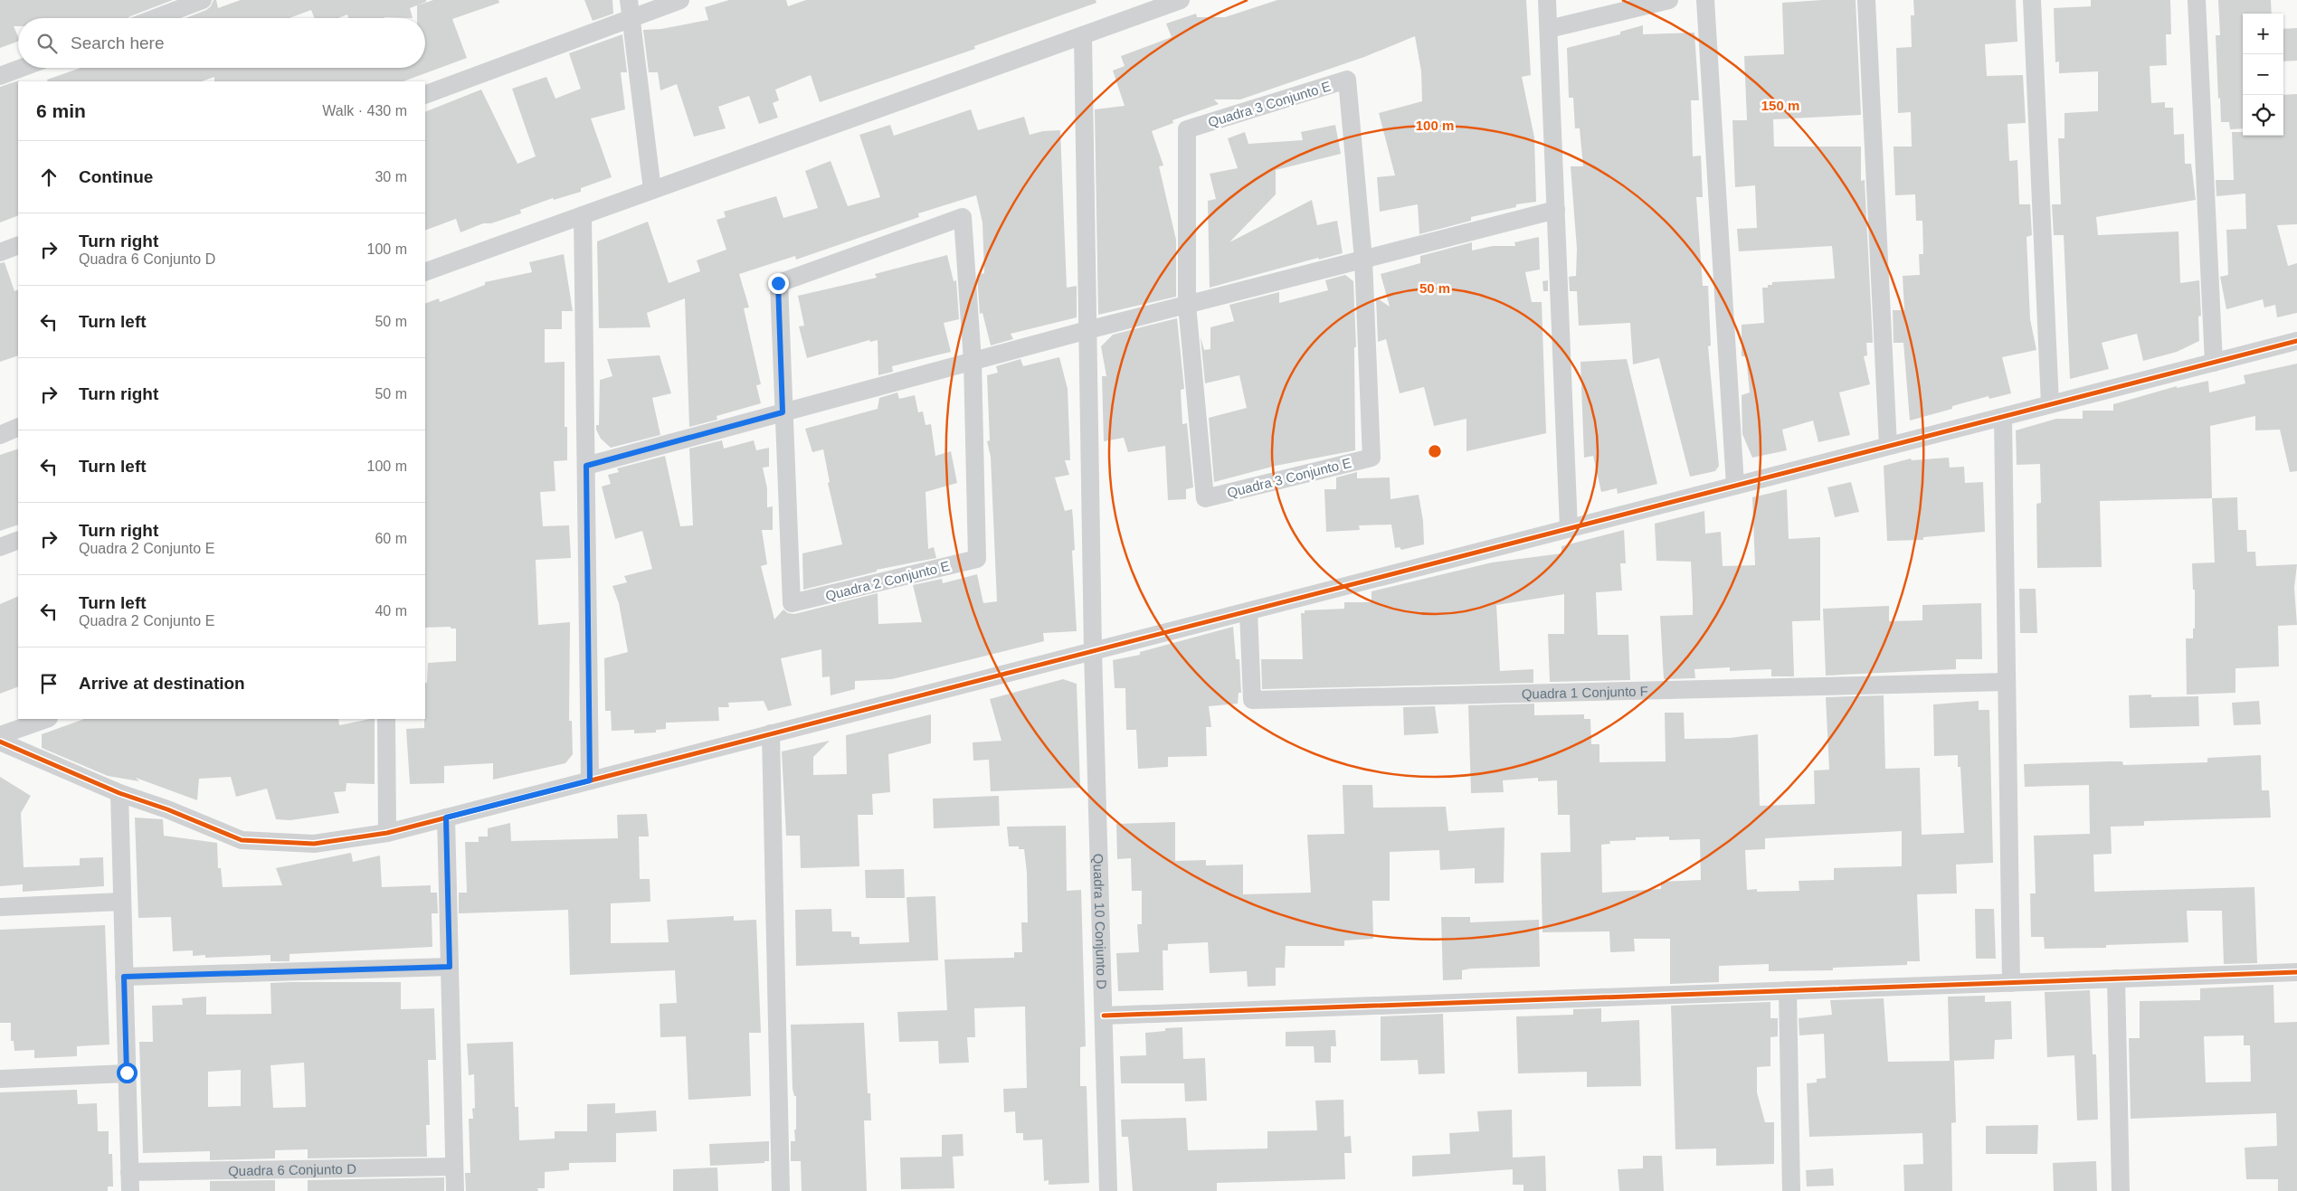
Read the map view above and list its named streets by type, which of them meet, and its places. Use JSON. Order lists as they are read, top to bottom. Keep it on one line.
{"streets":{"street":["Quadra 3 Conjunto E","Quadra 2 Conjunto E","Quadra 1 Conjunto F","Quadra 10 Conjunto D","Quadra 6 Conjunto D"]},"page":{"map_buttons":["+","−"],"search":"Search here","heading":["6 min","Walk · 430 m"],"list":[["Continue","30 m"],["Turn right","Quadra 6 Conjunto D","100 m"],["Turn left","50 m"],["Turn right","50 m"],["Turn left","100 m"],["Turn right","Quadra 2 Conjunto E","60 m"],["Turn left","Quadra 2 Conjunto E","40 m"],"Arrive at destination"]},"rings":["150 m","100 m","50 m"]}
